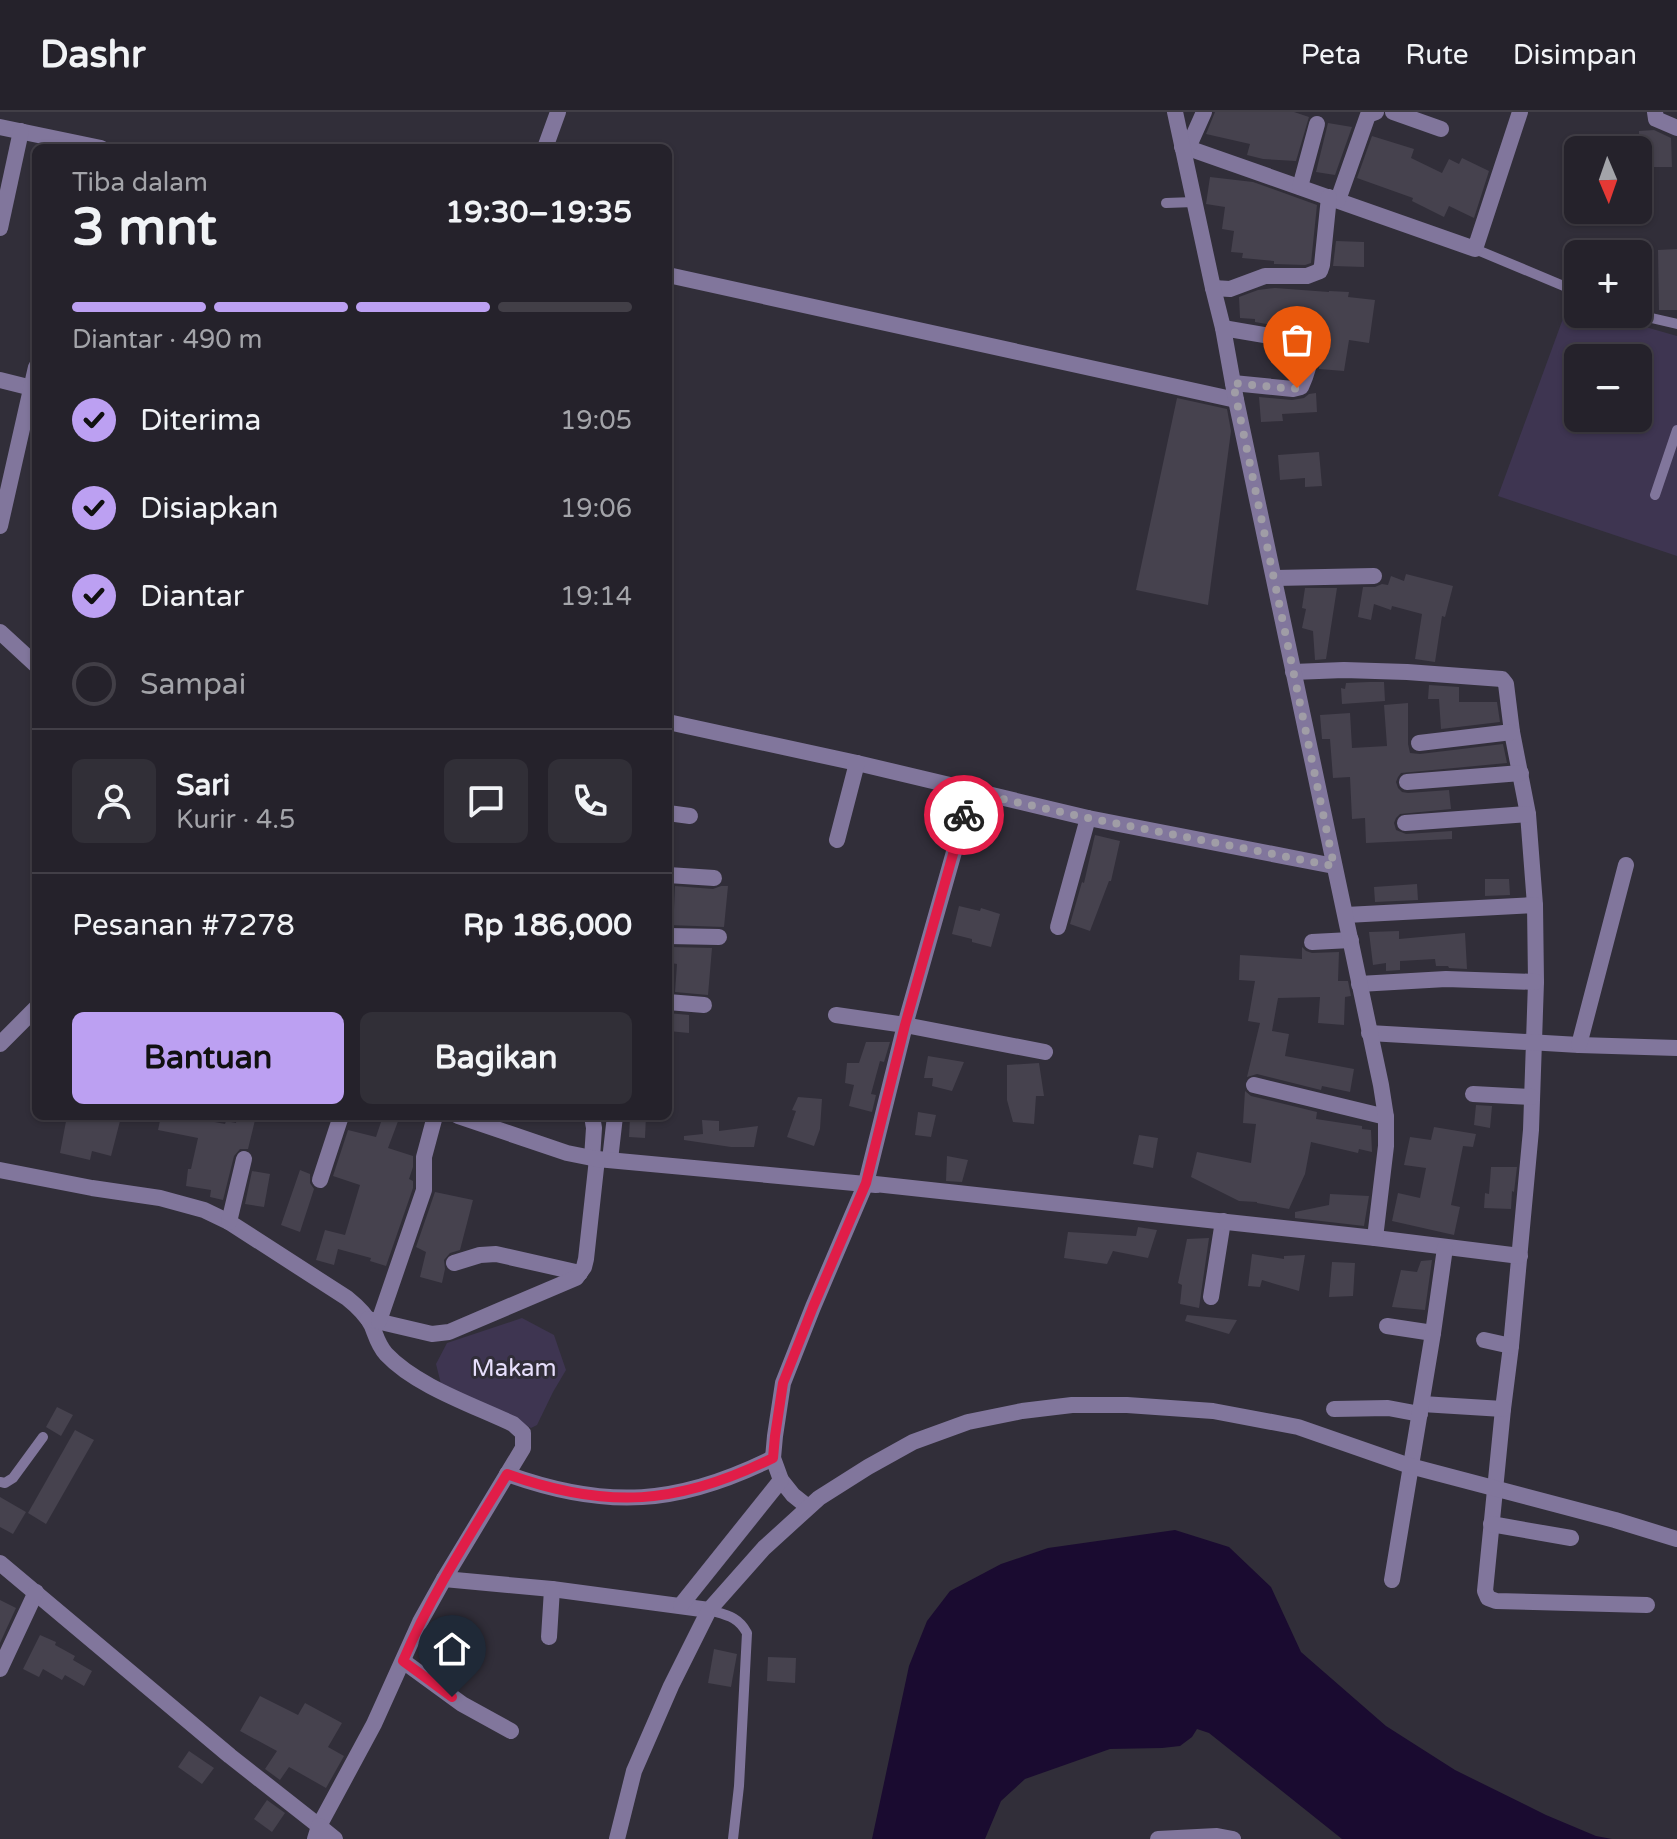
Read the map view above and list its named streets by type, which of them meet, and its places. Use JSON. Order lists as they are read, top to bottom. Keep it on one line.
{"parks":["Makam"],"north":"bottom","page":{"header":"Dashr","nav":["Peta","Rute","Disimpan"],"map_buttons":["+","−"],"heading":["3 mnt","Tiba dalam","19:30–19:35"],"panel":["Sari","Kurir · 4.5","Pesanan #7278","Rp 186,000"],"bar":"Diantar · 490 m","list":[["Diterima","19:05"],["Disiapkan","19:06"],["Diantar","19:14"],"Sampai"],"buttons":["Bantuan","Bagikan"]}}
